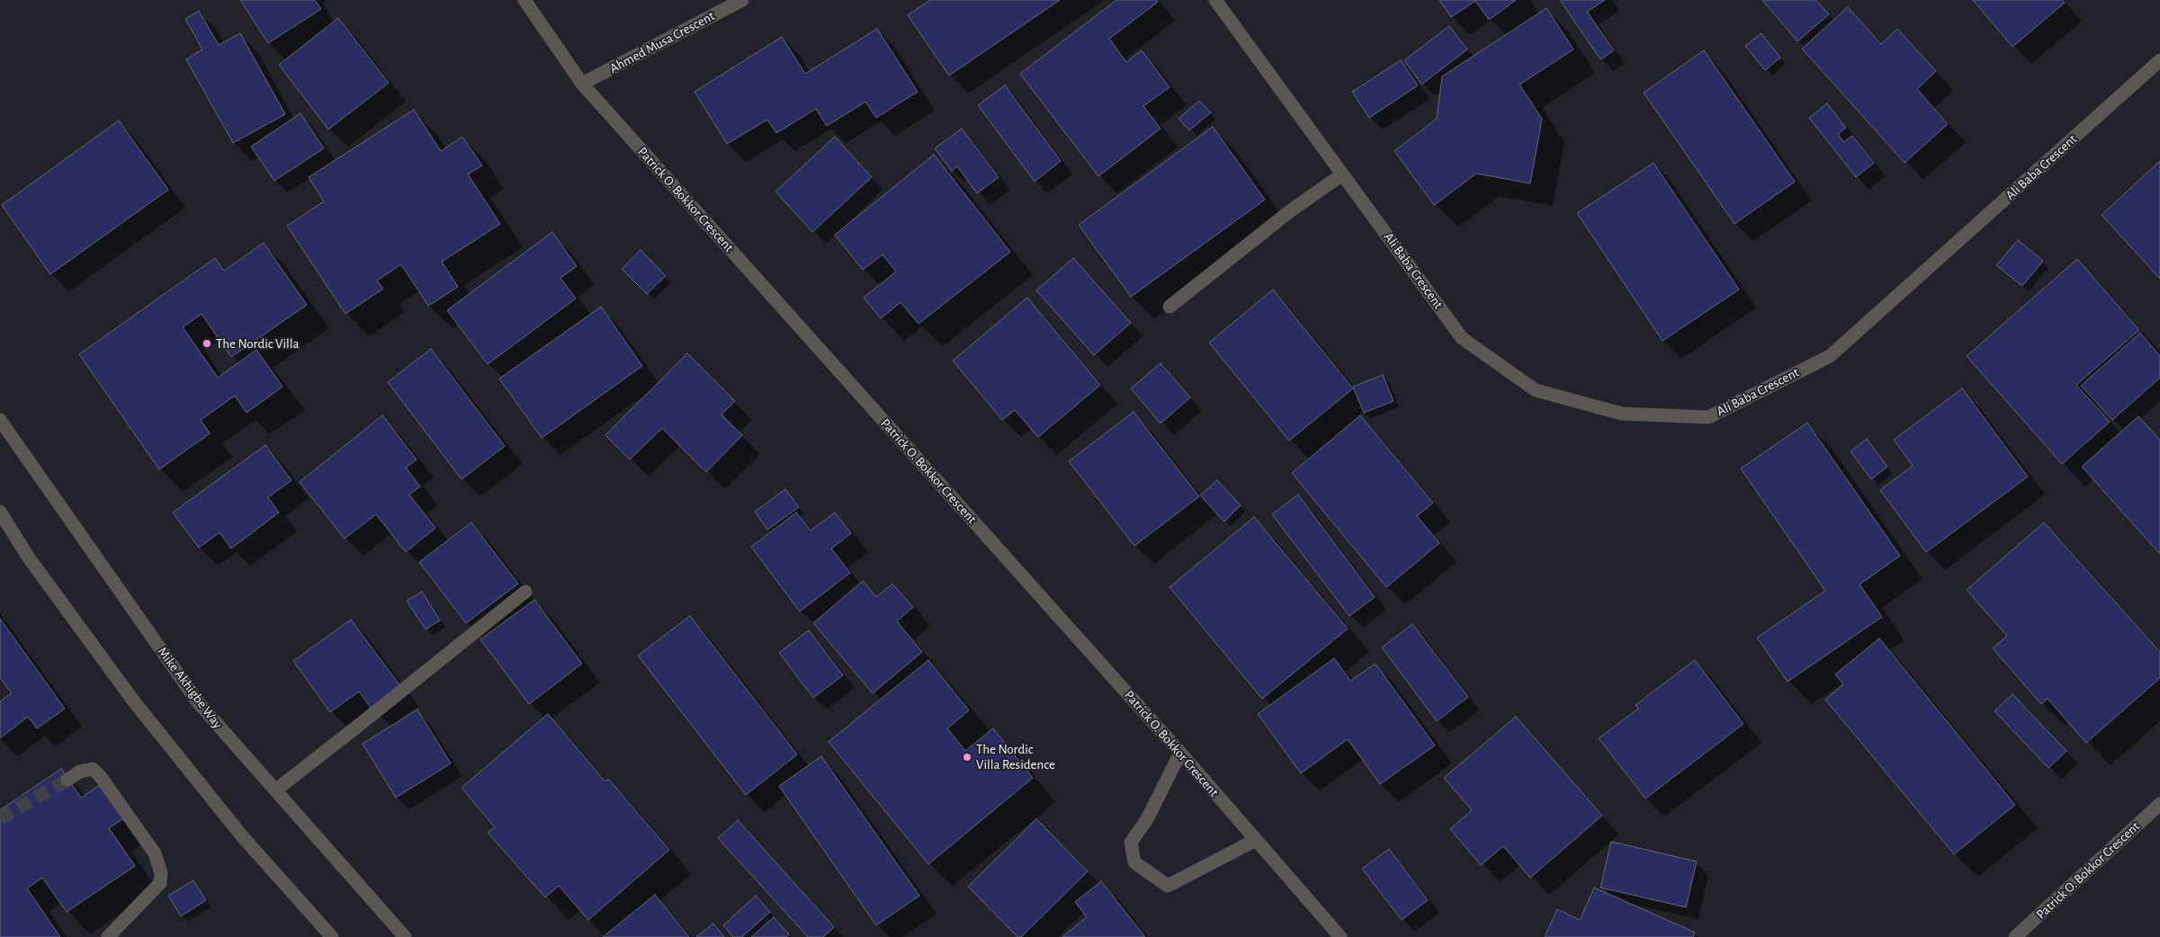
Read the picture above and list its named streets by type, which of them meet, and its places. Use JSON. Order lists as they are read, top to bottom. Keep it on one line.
{"streets":{"street":["Ahmed Musa Crescent","Ali Baba Crescent","Patrick O. Bokkor Crescent","Mike Akhigbe Way"]},"crossings":[["Ahmed Musa Crescent","Patrick O. Bokkor Crescent"]],"places":["The Nordic Villa","The Nordic Villa Residence"]}
